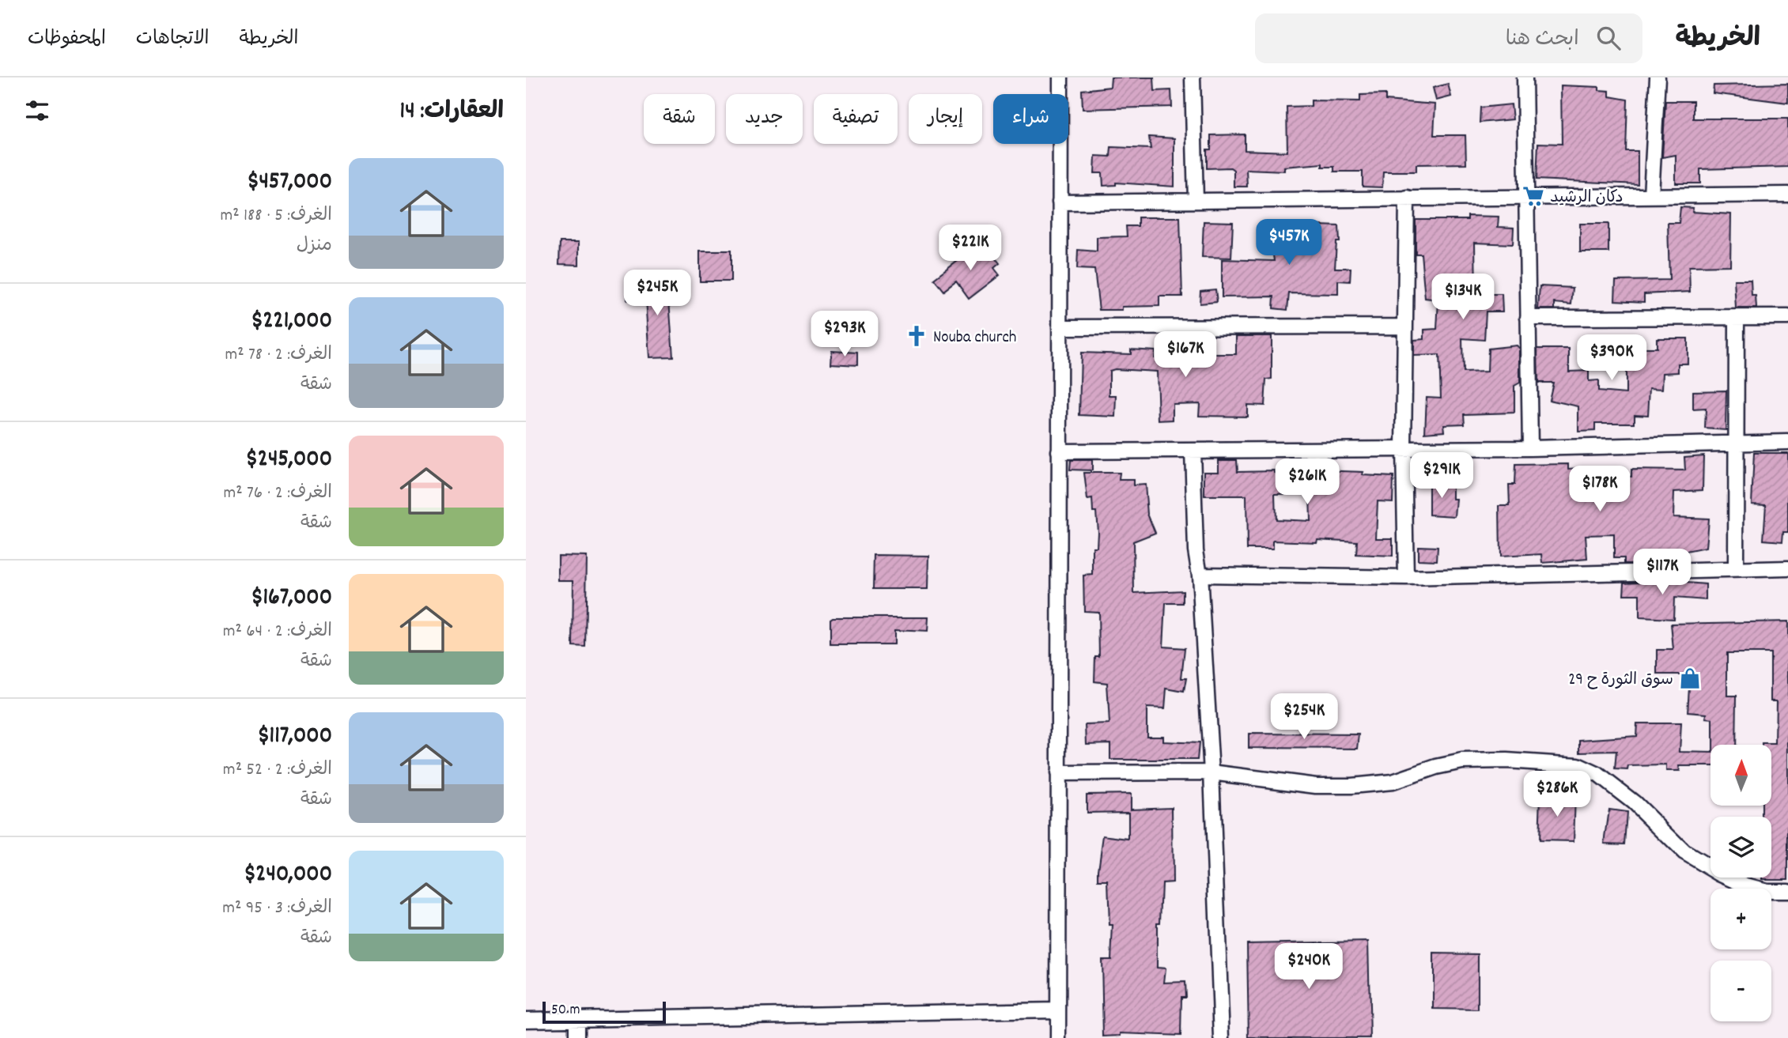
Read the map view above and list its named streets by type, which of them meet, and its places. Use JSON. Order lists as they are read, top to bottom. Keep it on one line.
{"places":{"supermarket":["دكان الرشيد"],"church":["Nouba church"],"shop":["سوق الثورة ح 29"]},"scale_bar":"50 m","north":"top","page":{"header":"الخريطة","search":"ابحث هنا","nav":["الخريطة","الاتجاهات","المحفوظات"],"heading":"العقارات: 14","chip":["شراء","إيجار","تصفية","جديد","شقة"],"list":[{"name":"$457,000","note":"الغرف: 5 · 188 m² · منزل"},{"name":"$221,000","note":"الغرف: 2 · 78 m² · شقة"},{"name":"$245,000","note":"الغرف: 2 · 76 m² · شقة"},{"name":"$167,000","note":"الغرف: 2 · 64 m² · شقة"},{"name":"$117,000","note":"الغرف: 2 · 52 m² · شقة"},{"name":"$240,000","note":"الغرف: 3 · 95 m² · شقة"}],"price":["$457K","$221K","$245K","$134K","$293K","$167K","$390K","$291K","$261K","$178K","$117K","$254K","$286K","$240K"],"map_buttons":["+","−"],"scale":"50 m"}}
